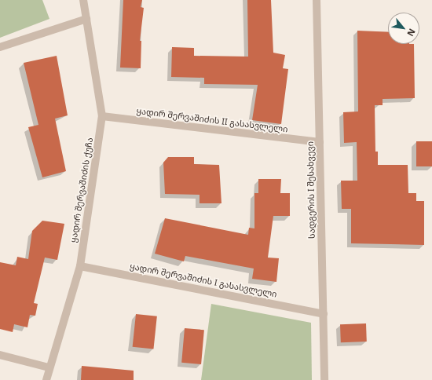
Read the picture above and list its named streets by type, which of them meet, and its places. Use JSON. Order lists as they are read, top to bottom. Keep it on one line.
{"streets":{"street":["ყადირ შერვაშიძის II გასასვლელი","ყადირ შერვაშიძის ქუჩა","სადგერის I შესახვევი","ყადირ შერვაშიძის I გასასვლელი"]},"crossings":[["ყადირ შერვაშიძის II გასასვლელი","ყადირ შერვაშიძის ქუჩა"],["ყადირ შერვაშიძის II გასასვლელი","სადგერის I შესახვევი"],["ყადირ შერვაშიძის ქუჩა","ყადირ შერვაშიძის I გასასვლელი"],["სადგერის I შესახვევი","ყადირ შერვაშიძის I გასასვლელი"]],"north":"bottom right"}
